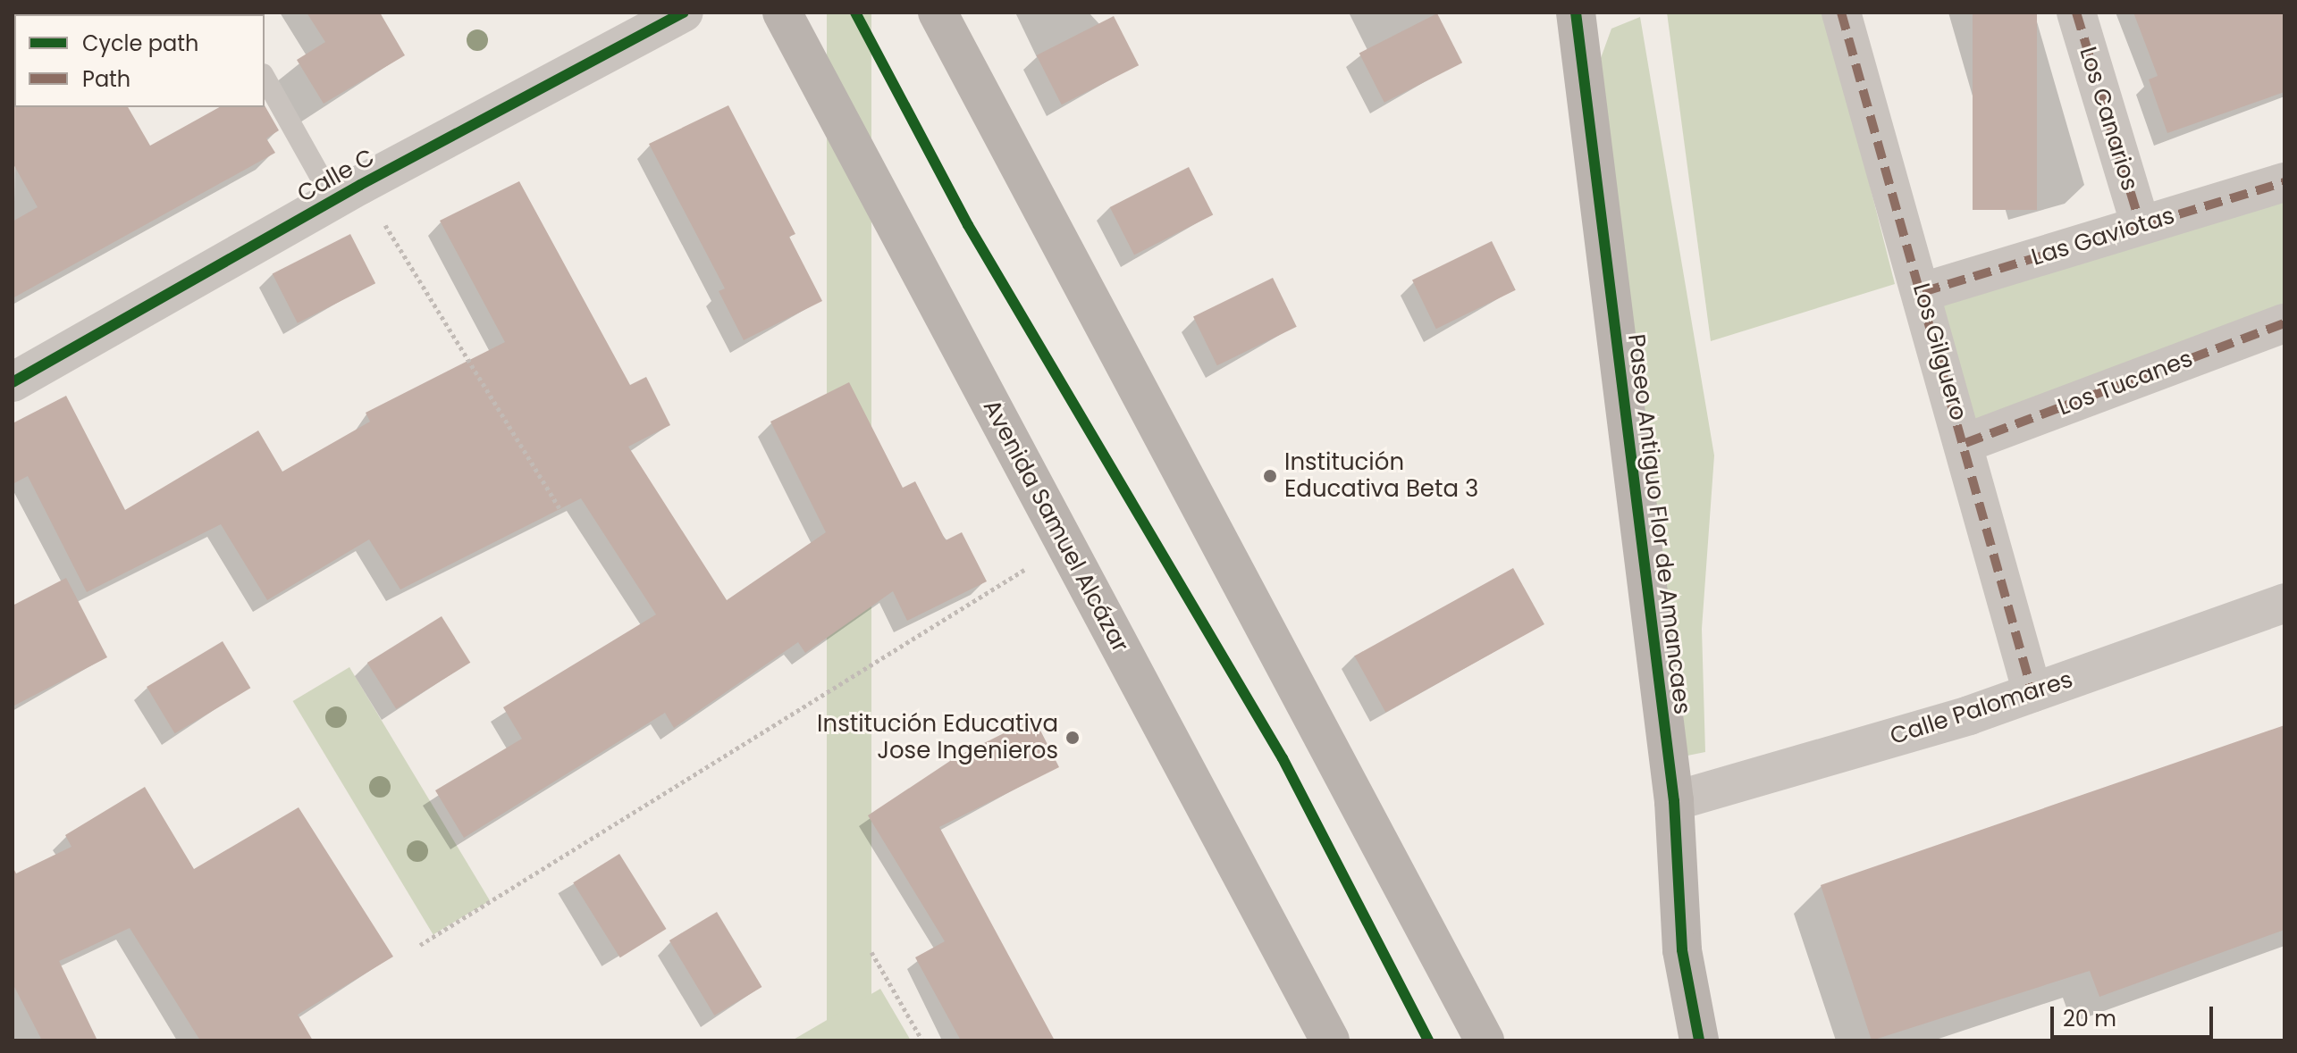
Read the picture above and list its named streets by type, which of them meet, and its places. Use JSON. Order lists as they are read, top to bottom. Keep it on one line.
{"streets":{"main road":["Paseo Antiguo Flor de Amancaes","Avenida Samuel Alcázar"],"street":["Los Canarios","Calle C","Las Gaviotas","Los Gilguero","Los Tucanes","Calle Palomares"]},"crossings":[["Los Canarios","Las Gaviotas"],["Las Gaviotas","Los Gilguero"],["Los Gilguero","Los Tucanes"],["Los Gilguero","Calle Palomares"],["Paseo Antiguo Flor de Amancaes","Calle Palomares"]],"places":["Institución Educativa Beta 3","Institución Educativa Jose Ingenieros"],"legend":["Cycle path","Path"],"scale_bar":"20 m"}
